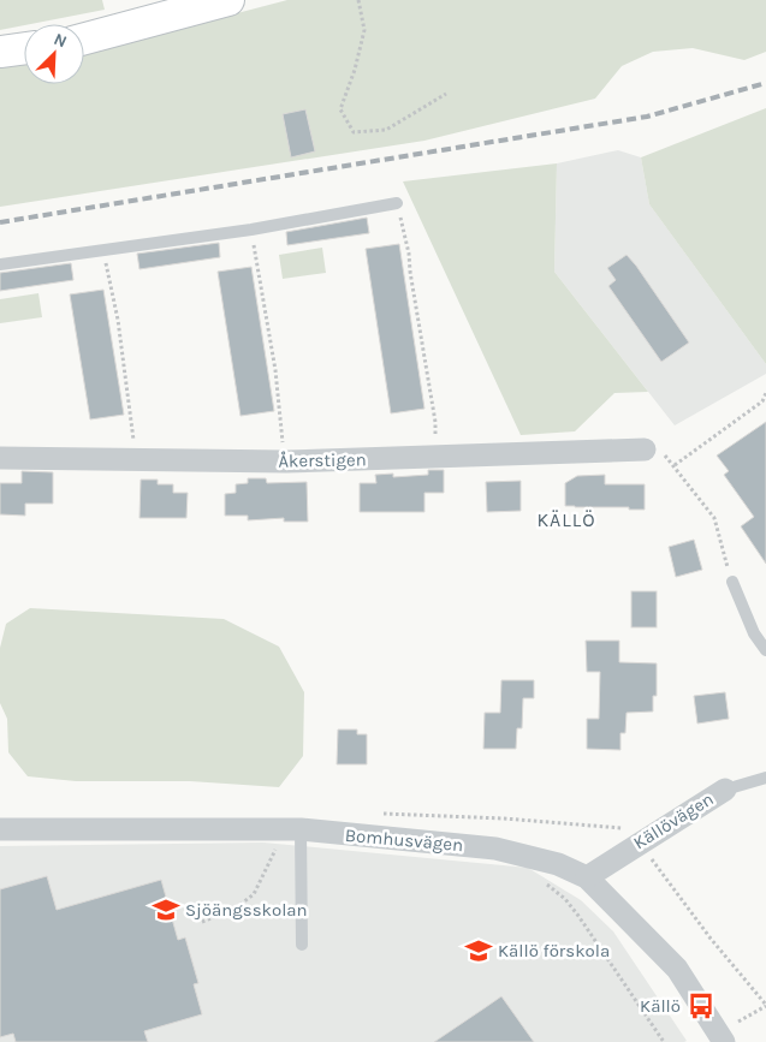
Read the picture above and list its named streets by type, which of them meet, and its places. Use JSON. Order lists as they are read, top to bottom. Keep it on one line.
{"streets":{"street":["Åkerstigen","Källövägen","Bomhusvägen"]},"crossings":[["Källövägen","Bomhusvägen"]],"districts":["KÄLLÖ"],"places":{"school or university":["Sjöängsskolan","Källö förskola"],"bus stop":["Källö"]},"north":"top right"}
